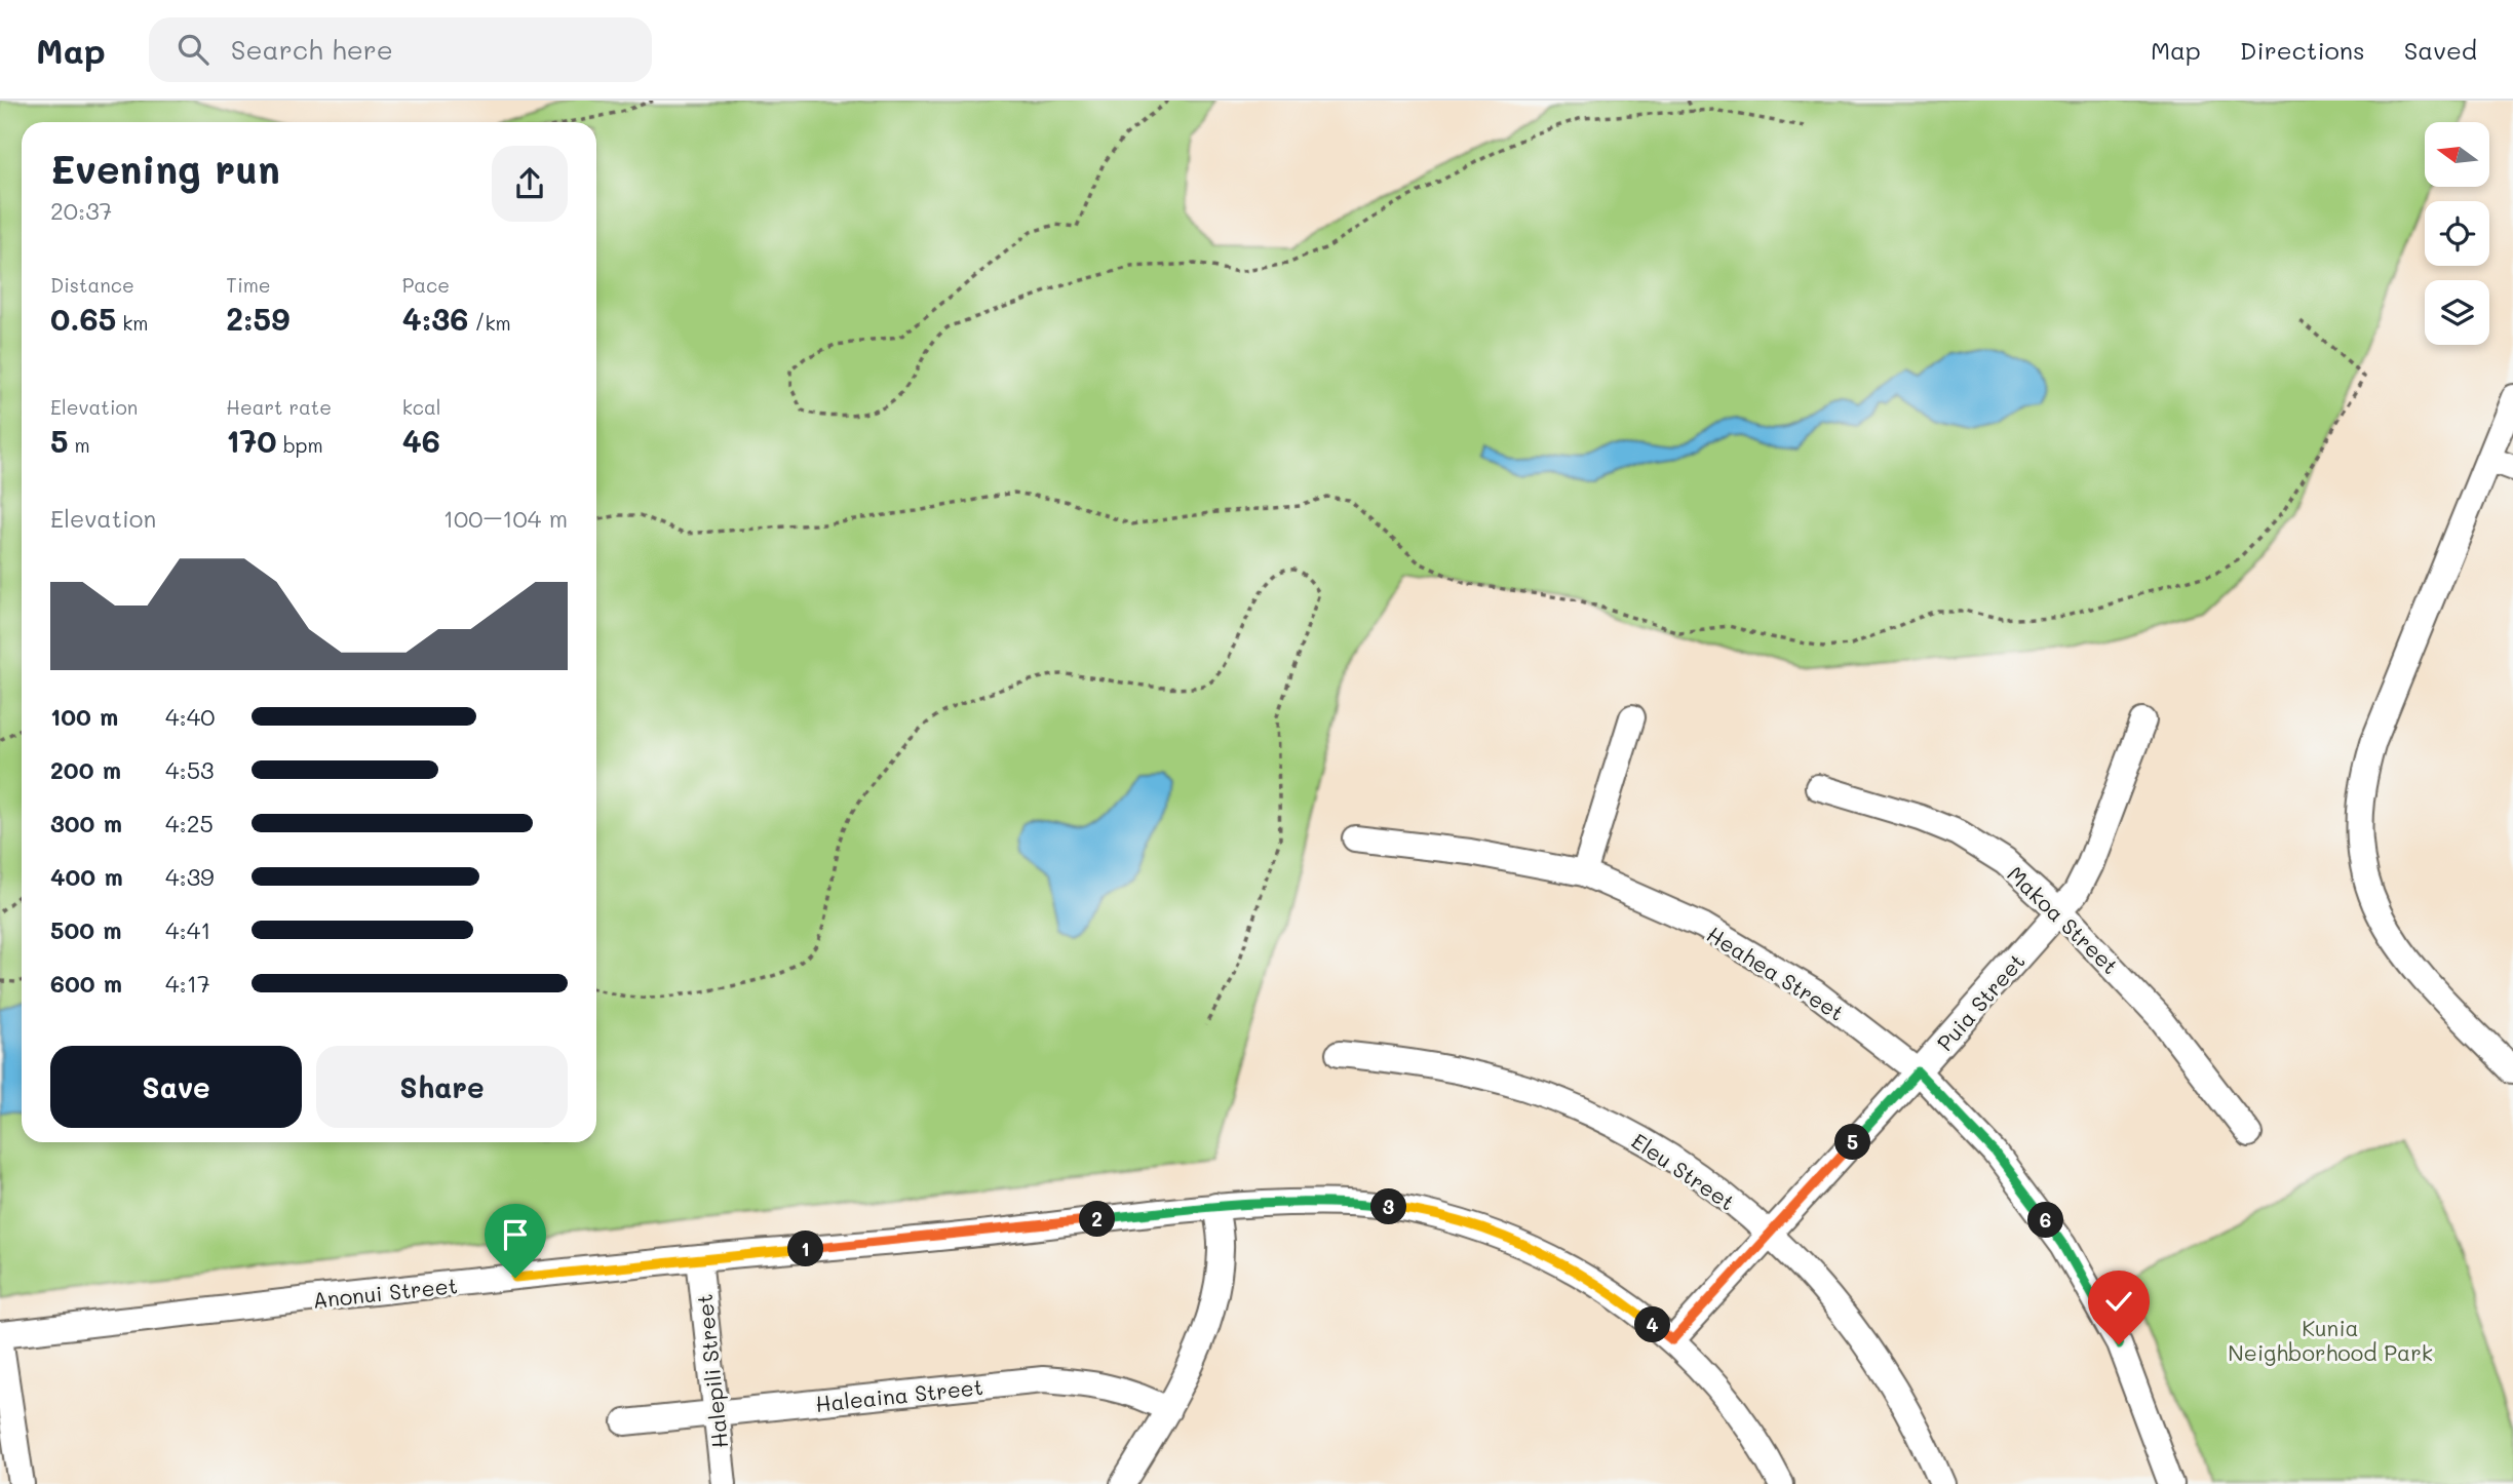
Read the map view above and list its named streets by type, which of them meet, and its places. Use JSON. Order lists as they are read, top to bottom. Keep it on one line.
{"streets":{"street":["Makoa Street","Heahea Street","Puia Street","Eleu Street","Anonui Street","Halepili Street","Haleaina Street"]},"crossings":[["Makoa Street","Puia Street"],["Heahea Street","Puia Street"],["Puia Street","Eleu Street"],["Puia Street","Anonui Street"],["Anonui Street","Halepili Street"],["Halepili Street","Haleaina Street"]],"parks":["Kunia Neighborhood Park"],"north":"left","page":{"header":"Map","search":"Search here","nav":["Map","Directions","Saved"],"heading":["Evening run","20:37"],"stats":[["Distance","0.65 km"],["Time","2:59"],["Pace","4:36 /km"],["Elevation","5 m"],["Heart rate","170 bpm"],["kcal","46"]],"chart":["Elevation","100–104 m"],"list":[{"name":"100 m","note":"4:40"},{"name":"200 m","note":"4:53"},{"name":"300 m","note":"4:25"},{"name":"400 m","note":"4:39"},{"name":"500 m","note":"4:41"},{"name":"600 m","note":"4:17"}],"buttons":["Save","Share"],"pins":["5","3","2","6","1","4"]}}
